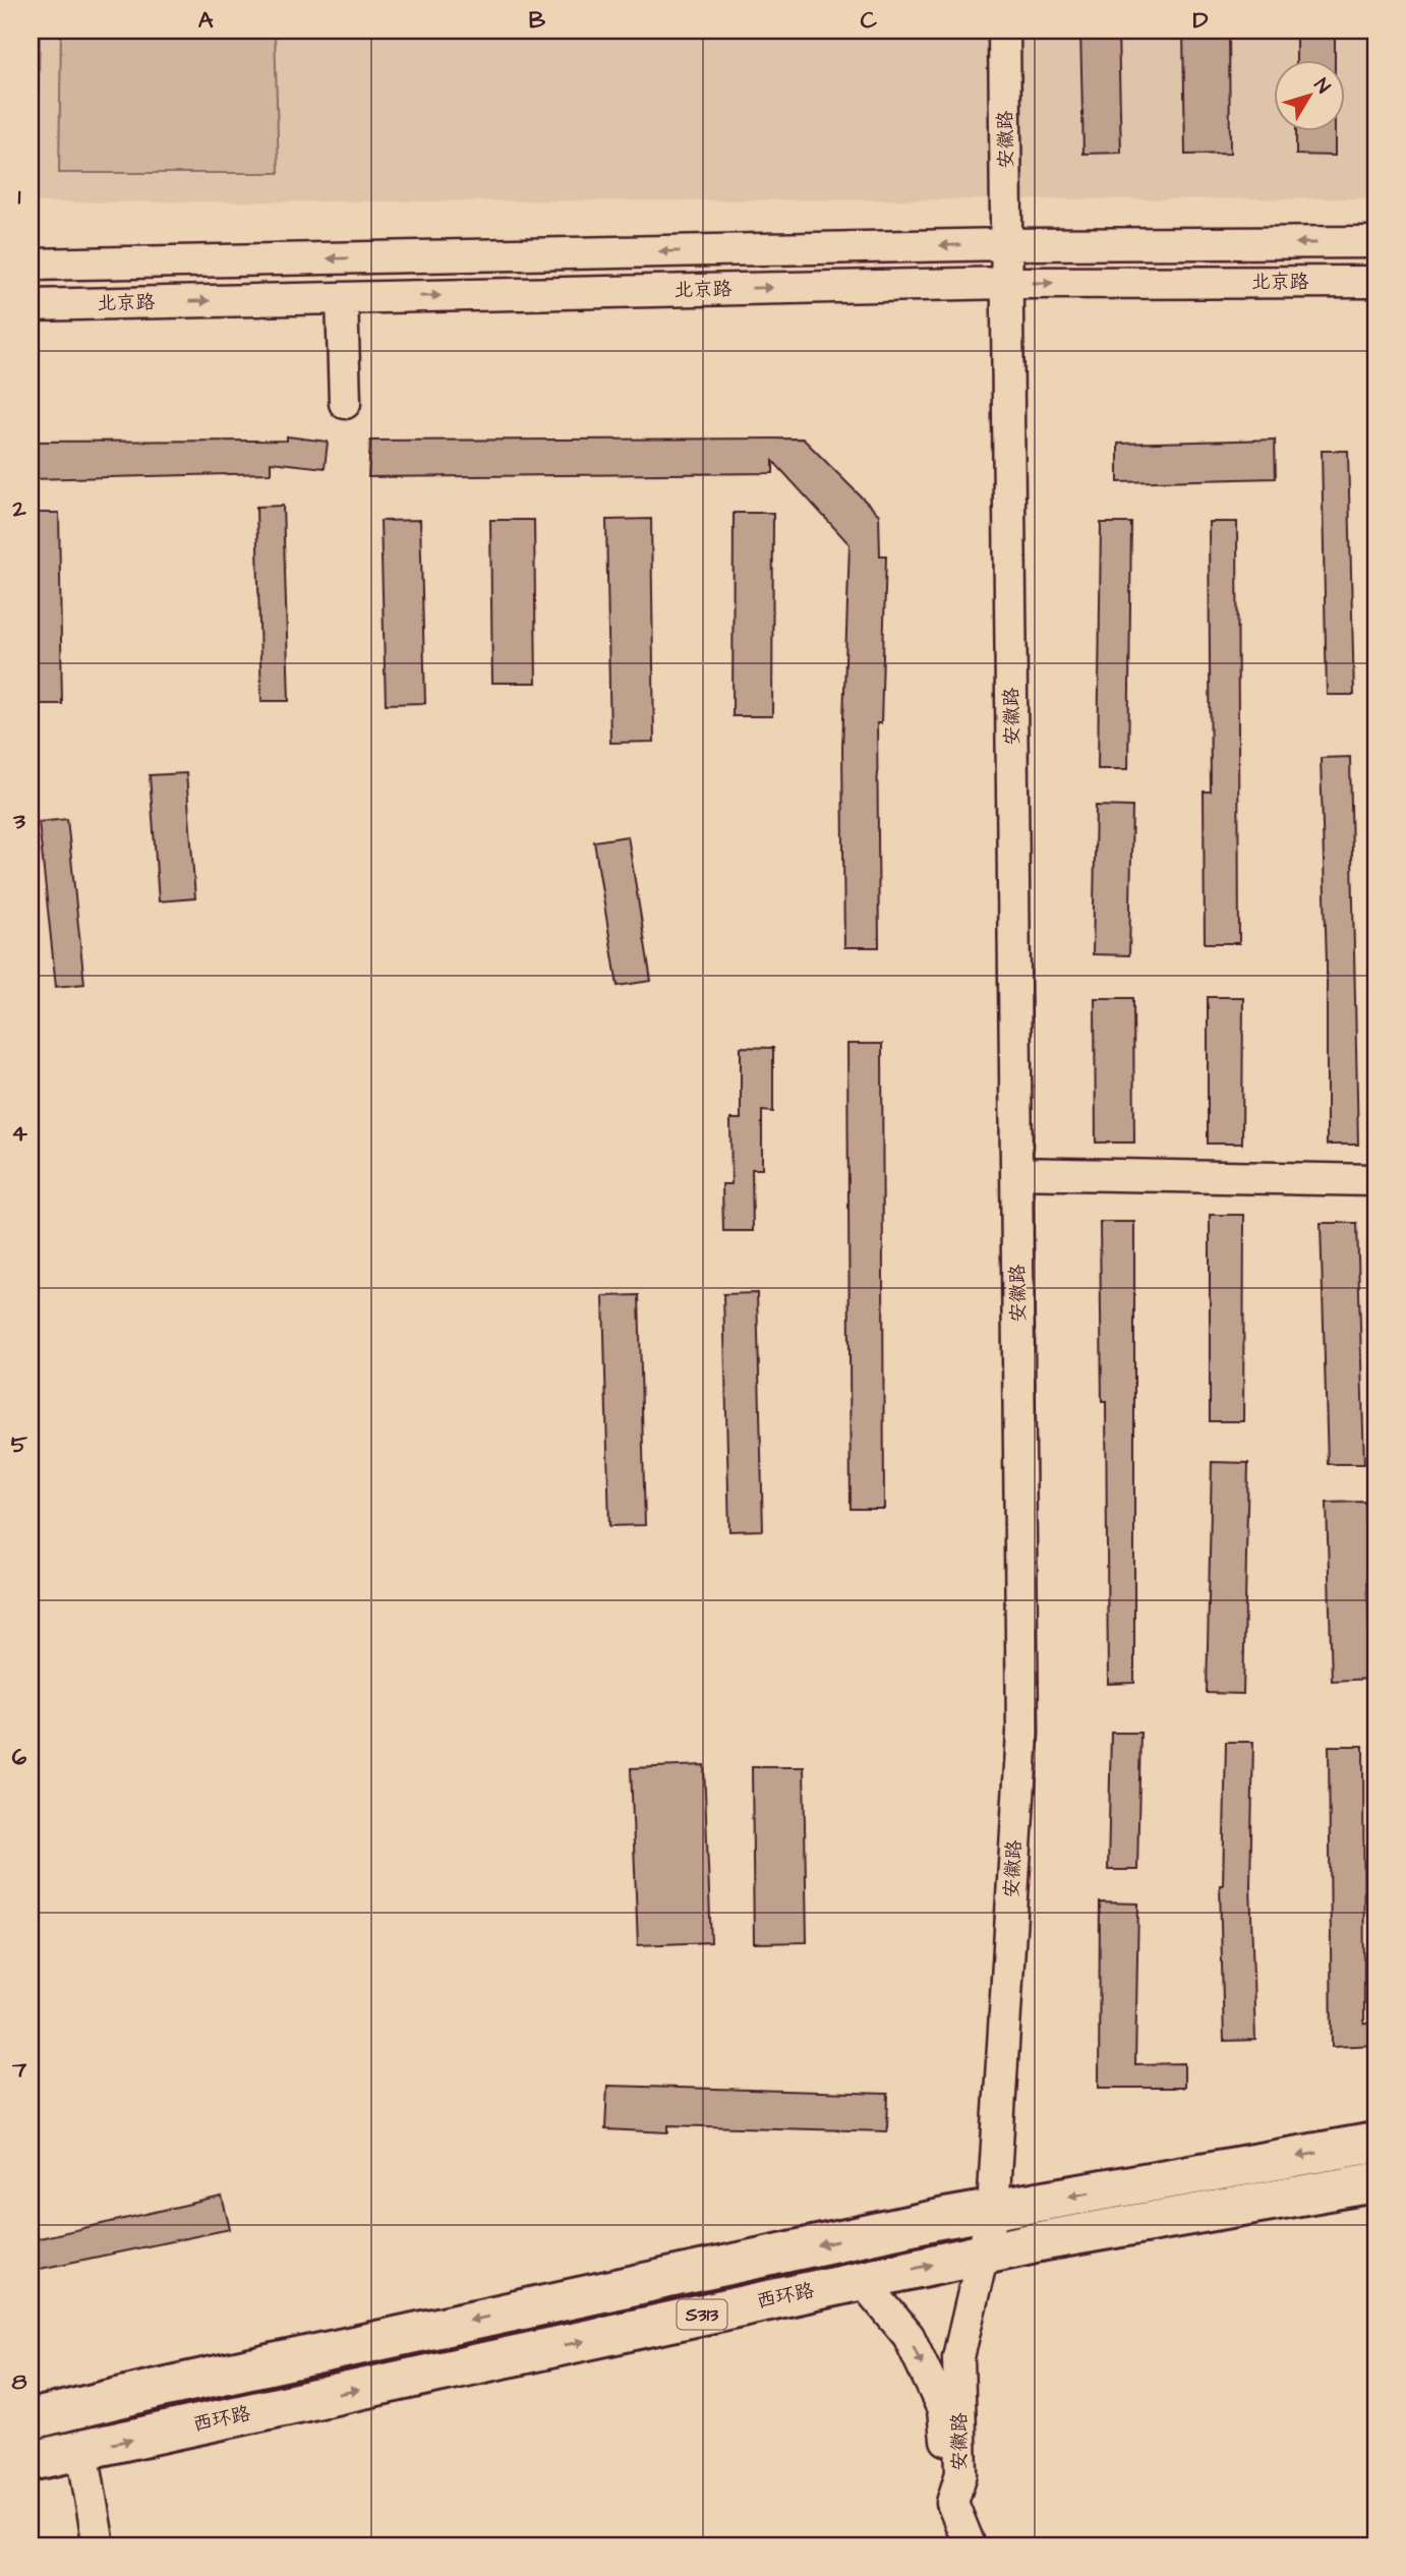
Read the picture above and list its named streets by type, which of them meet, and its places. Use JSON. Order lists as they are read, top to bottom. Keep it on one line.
{"streets":{"main road":["西环路","S313"],"street":["安徽路","北京路"]},"crossings":[["安徽路","北京路"],["安徽路","西环路"],["安徽路","S313"]],"north":"top right","grid":{"columns":["A","B","C","D"],"rows":["1","2","3","4","5","6","7","8"]}}
